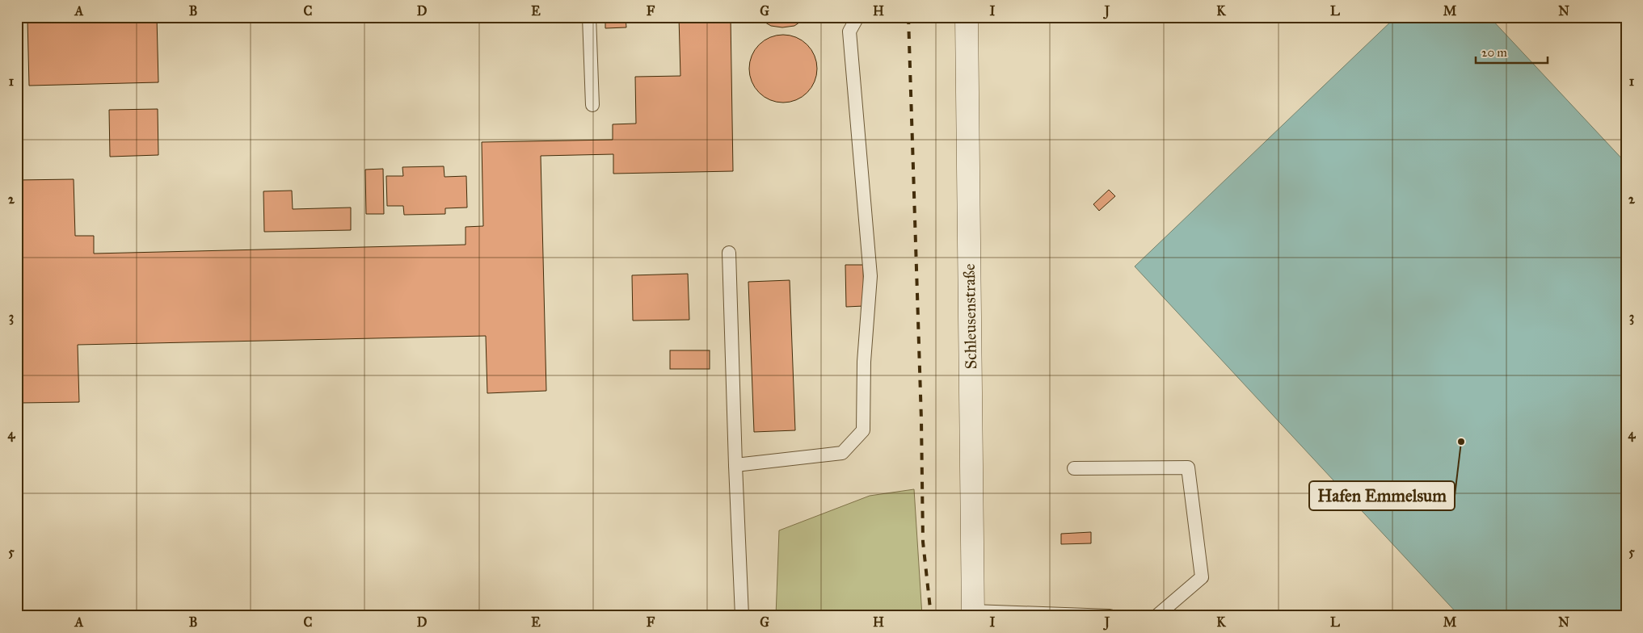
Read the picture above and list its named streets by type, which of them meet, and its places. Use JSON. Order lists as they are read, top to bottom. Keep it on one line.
{"streets":{"street":["Schleusenstraße"]},"places":["Hafen Emmelsum"],"scale_bar":"20 m","grid":{"columns":["A","B","C","D","E","F","G","H","I","J","K","L","M","N"],"rows":["1","2","3","4","5"]}}
